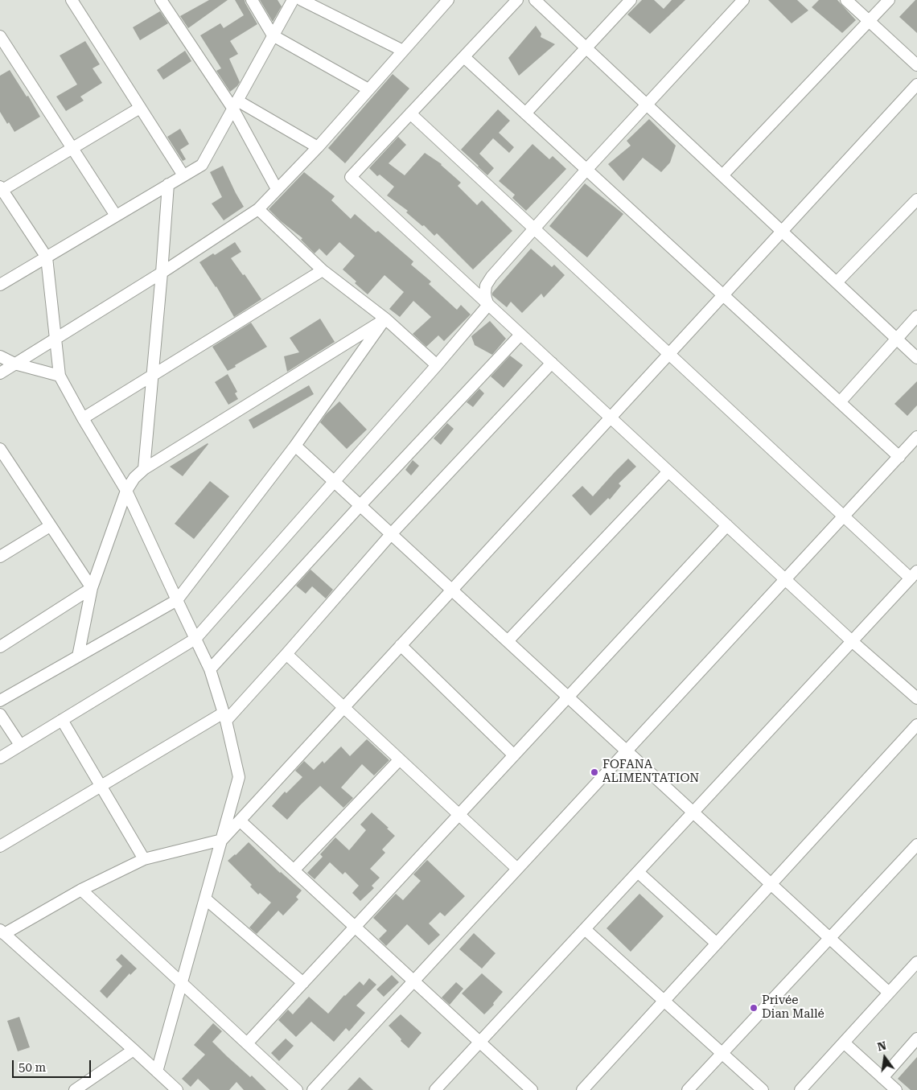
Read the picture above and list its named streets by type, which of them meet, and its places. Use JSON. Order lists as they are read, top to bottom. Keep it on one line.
{"places":["FOFANA ALIMENTATION","Privée Dian Mallé"],"scale_bar":"50 m","north":"top"}
